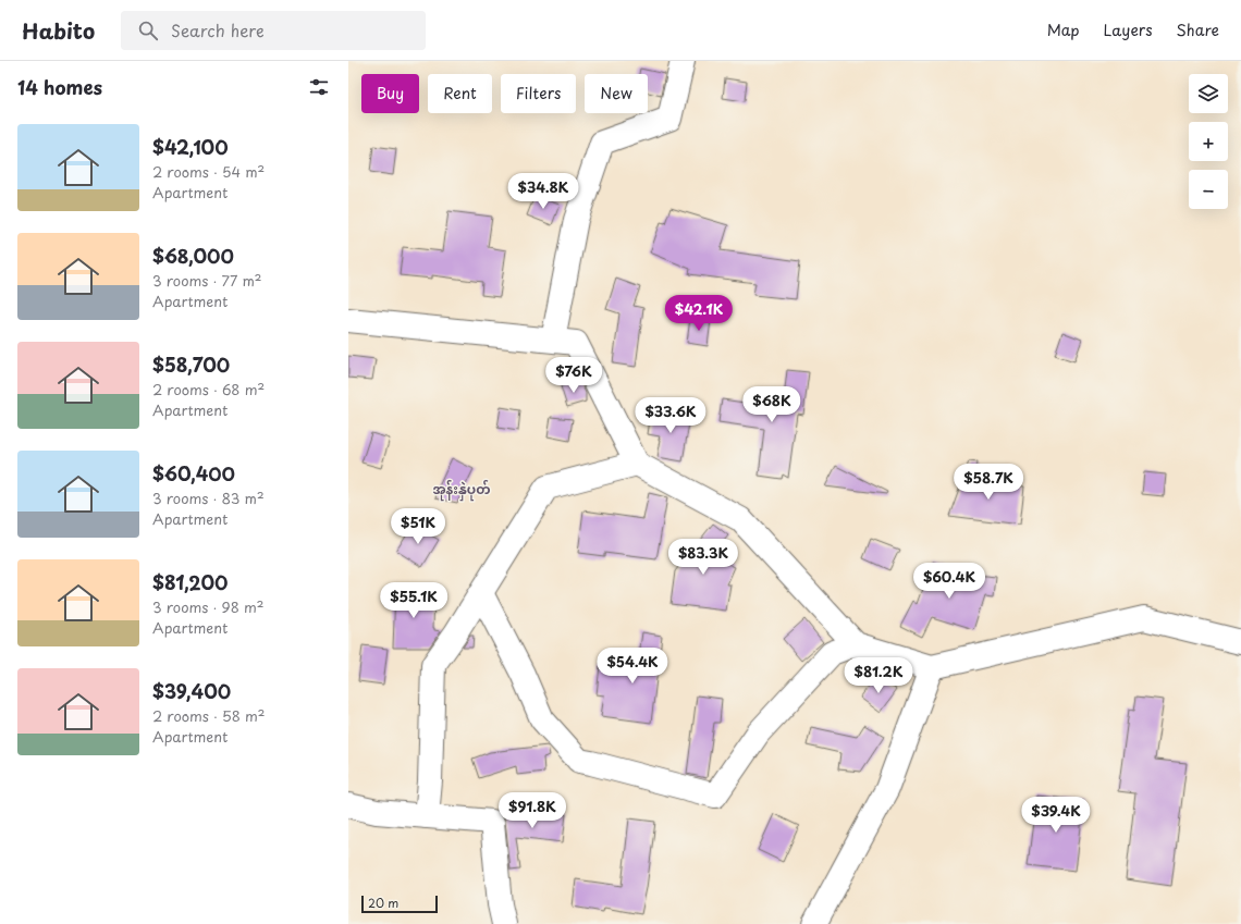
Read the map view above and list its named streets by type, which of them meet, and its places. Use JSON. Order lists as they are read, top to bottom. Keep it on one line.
{"districts":["အုန်းနှဲပုတ်"],"scale_bar":"20 m","page":{"header":"Habito","search":"Search here","nav":["Map","Layers","Share"],"heading":"14 homes","map_buttons":["+","−"],"chip":["Buy","Rent","Filters","New"],"list":[{"name":"$42,100","note":"2 rooms · 54 m² · Apartment"},{"name":"$68,000","note":"3 rooms · 77 m² · Apartment"},{"name":"$58,700","note":"2 rooms · 68 m² · Apartment"},{"name":"$60,400","note":"3 rooms · 83 m² · Apartment"},{"name":"$81,200","note":"3 rooms · 98 m² · Apartment"},{"name":"$39,400","note":"2 rooms · 58 m² · Apartment"}],"price":["$34.8K","$42.1K","$76K","$68K","$33.6K","$58.7K","$51K","$83.3K","$60.4K","$55.1K","$54.4K","$81.2K","$91.8K","$39.4K"],"scale":"20 m"}}
